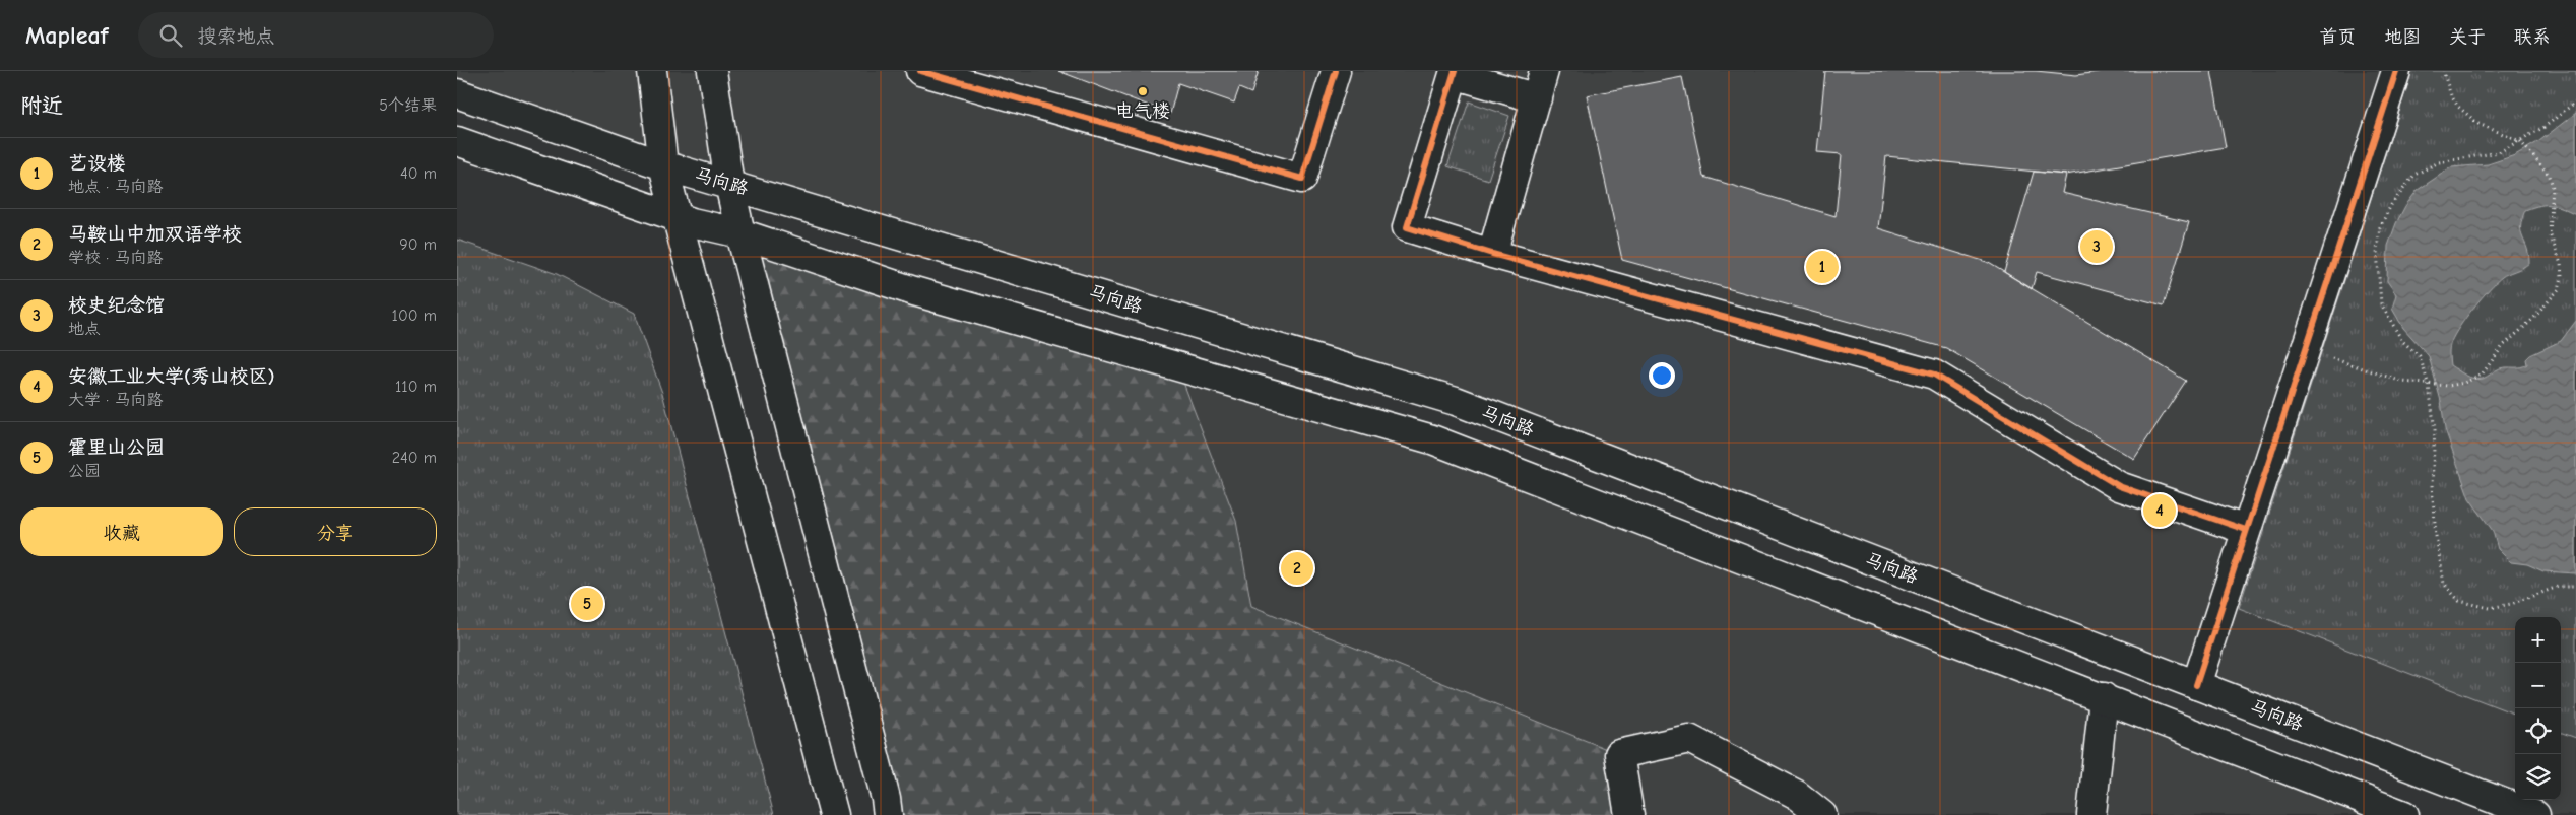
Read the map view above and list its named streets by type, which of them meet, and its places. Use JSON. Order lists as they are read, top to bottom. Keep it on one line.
{"streets":{"main road":["马向路"]},"places":["电气楼"],"page":{"header":"Mapleaf","search":"搜索地点","nav":["首页","地图","关于","联系"],"heading":["附近","5个结果"],"list":[{"mark":"1","name":"艺设楼","note":"地点 · 马向路","value":"40 m"},{"mark":"2","name":"马鞍山中加双语学校","note":"学校 · 马向路","value":"90 m"},{"mark":"3","name":"校史纪念馆","note":"地点","value":"100 m"},{"mark":"4","name":"安徽工业大学(秀山校区)","note":"大学 · 马向路","value":"110 m"},{"mark":"5","name":"霍里山公园","note":"公园","value":"240 m"}],"pins":["3","1","4","2","5"],"buttons":["收藏","分享"],"map_buttons":["+","−"]}}
